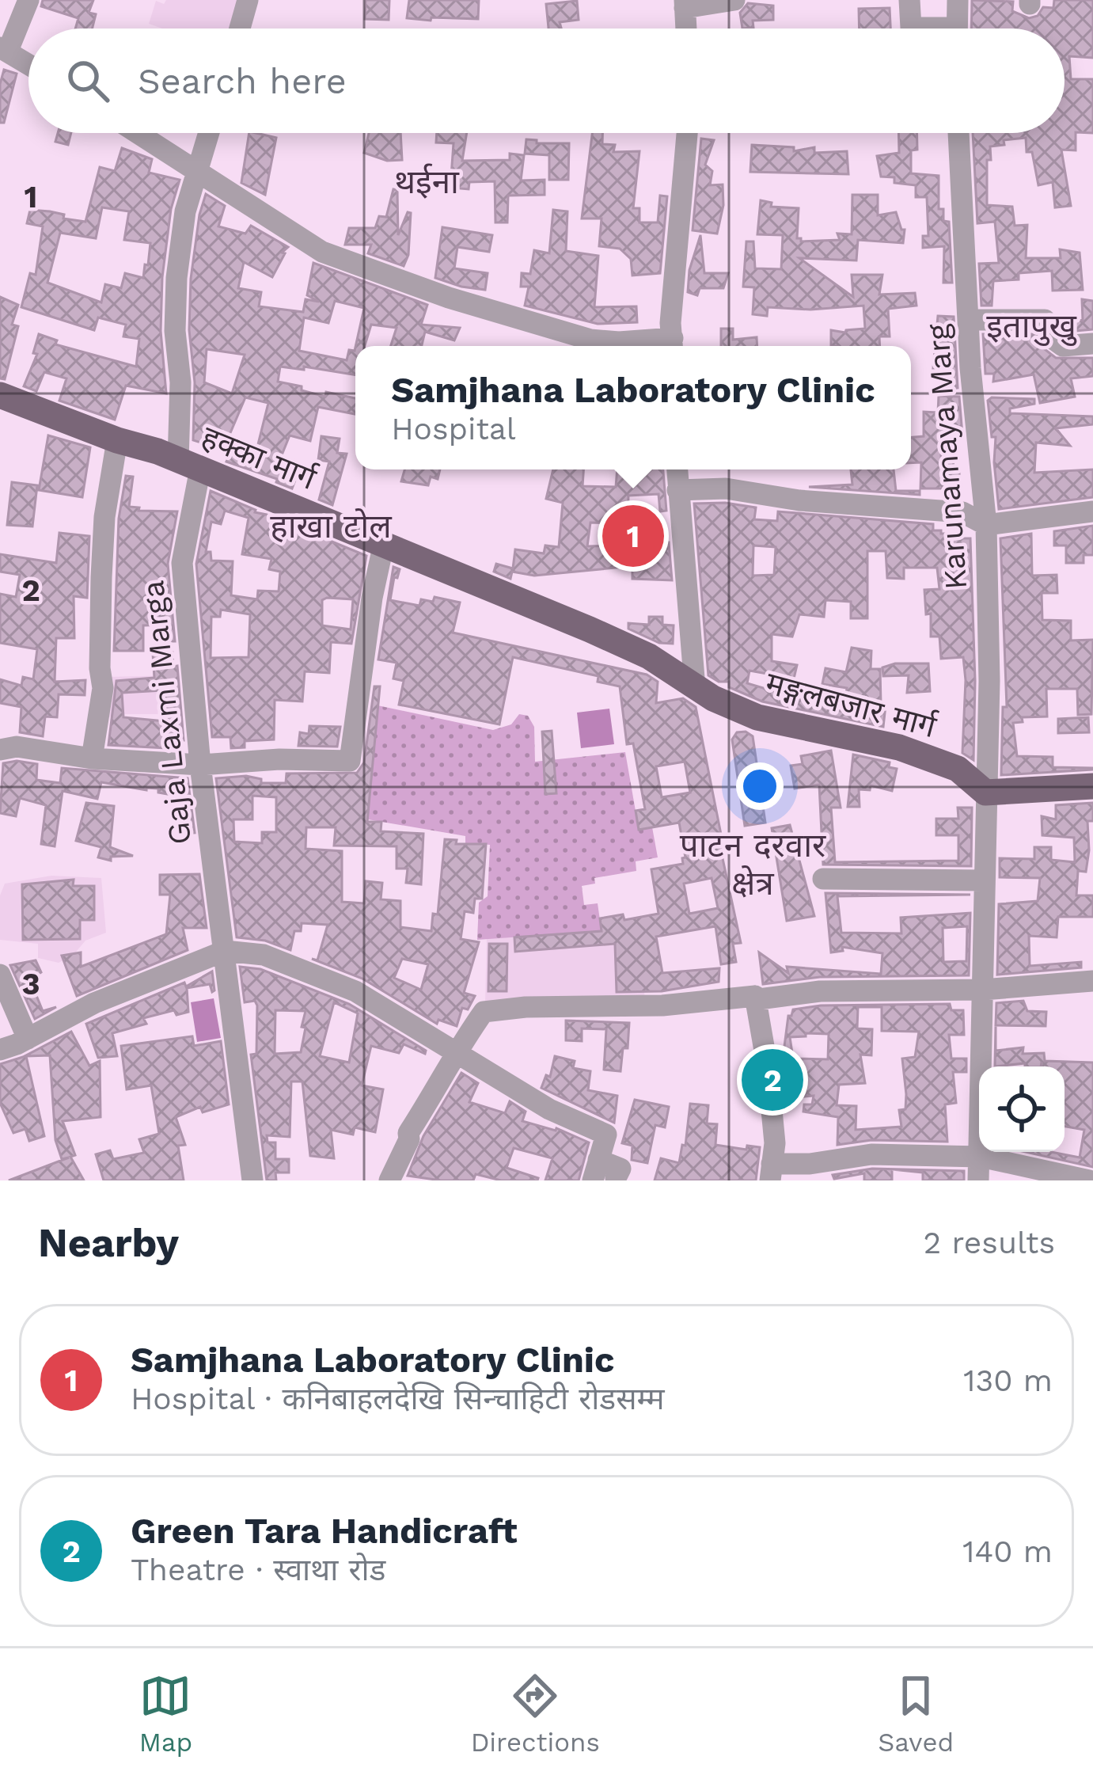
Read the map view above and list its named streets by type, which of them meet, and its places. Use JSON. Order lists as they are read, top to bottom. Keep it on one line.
{"streets":{"main road":["हक्का मार्ग","मङ्गलबजार मार्ग"],"street":["Karunamaya Marg","Gaja Laxmi Marga"]},"crossings":[["Karunamaya Marg","मङ्गलबजार मार्ग"],["हक्का मार्ग","मङ्गलबजार मार्ग"],["हक्का मार्ग","Gaja Laxmi Marga"]],"districts":["थईना","इतापुखु","हाखा टोल","पाटन दरवार क्षेत्र"],"page":{"search":"Search here","popup":["Samjhana Laboratory Clinic","Hospital"],"pins":["1","2"],"heading":["Nearby","2 results"],"list":[{"mark":"1","name":"Samjhana Laboratory Clinic","note":"Hospital · कनिबाहलदेखि सिन्चाहिटी रोडसम्म","value":"130 m"},{"mark":"2","name":"Green Tara Handicraft","note":"Theatre · स्वाथा रोड","value":"140 m"}],"nav":["Map","Directions","Saved"]},"grid":{"rows":["1","2","3"]}}
